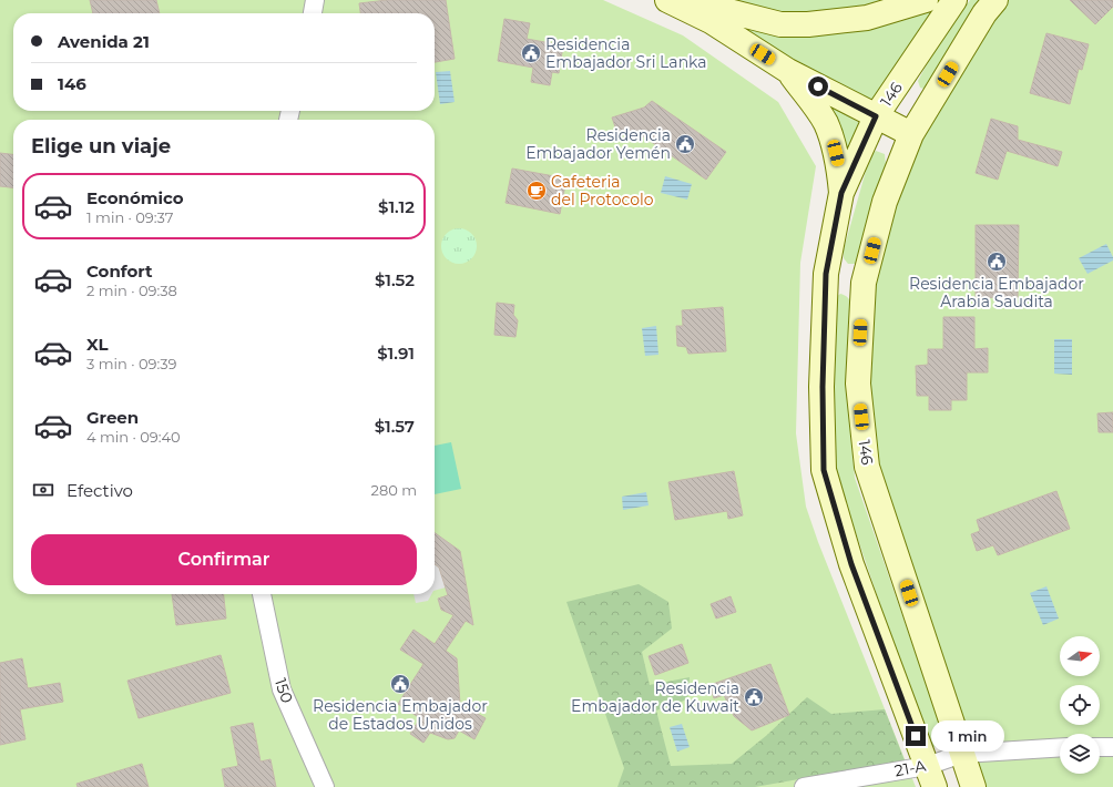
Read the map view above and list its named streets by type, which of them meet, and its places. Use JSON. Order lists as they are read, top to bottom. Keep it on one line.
{"streets":{"main road":["146"],"street":["150","21-A"]},"crossings":[["146","21-A"]],"places":{"public building":["Residencia Embajador Sri Lanka","Residencia Embajador Yemén","Residencia Embajador Arabia Saudita","Residencia Embajador de Estados Unidos","Residencia Embajador de Kuwait"],"cafe":["Cafeteria del Protocolo"]},"north":"right","page":{"banner":["Avenida 21","146"],"heading":"Elige un viaje","list":[{"name":"Económico","note":"1 min · 09:37","value":"$1.12"},{"name":"Confort","note":"2 min · 09:38","value":"$1.52"},{"name":"XL","note":"3 min · 09:39","value":"$1.91"},{"name":"Green","note":"4 min · 09:40","value":"$1.57"}],"pay":["Efectivo","280 m"],"buttons":"Confirmar","bubble":"1 min"}}
